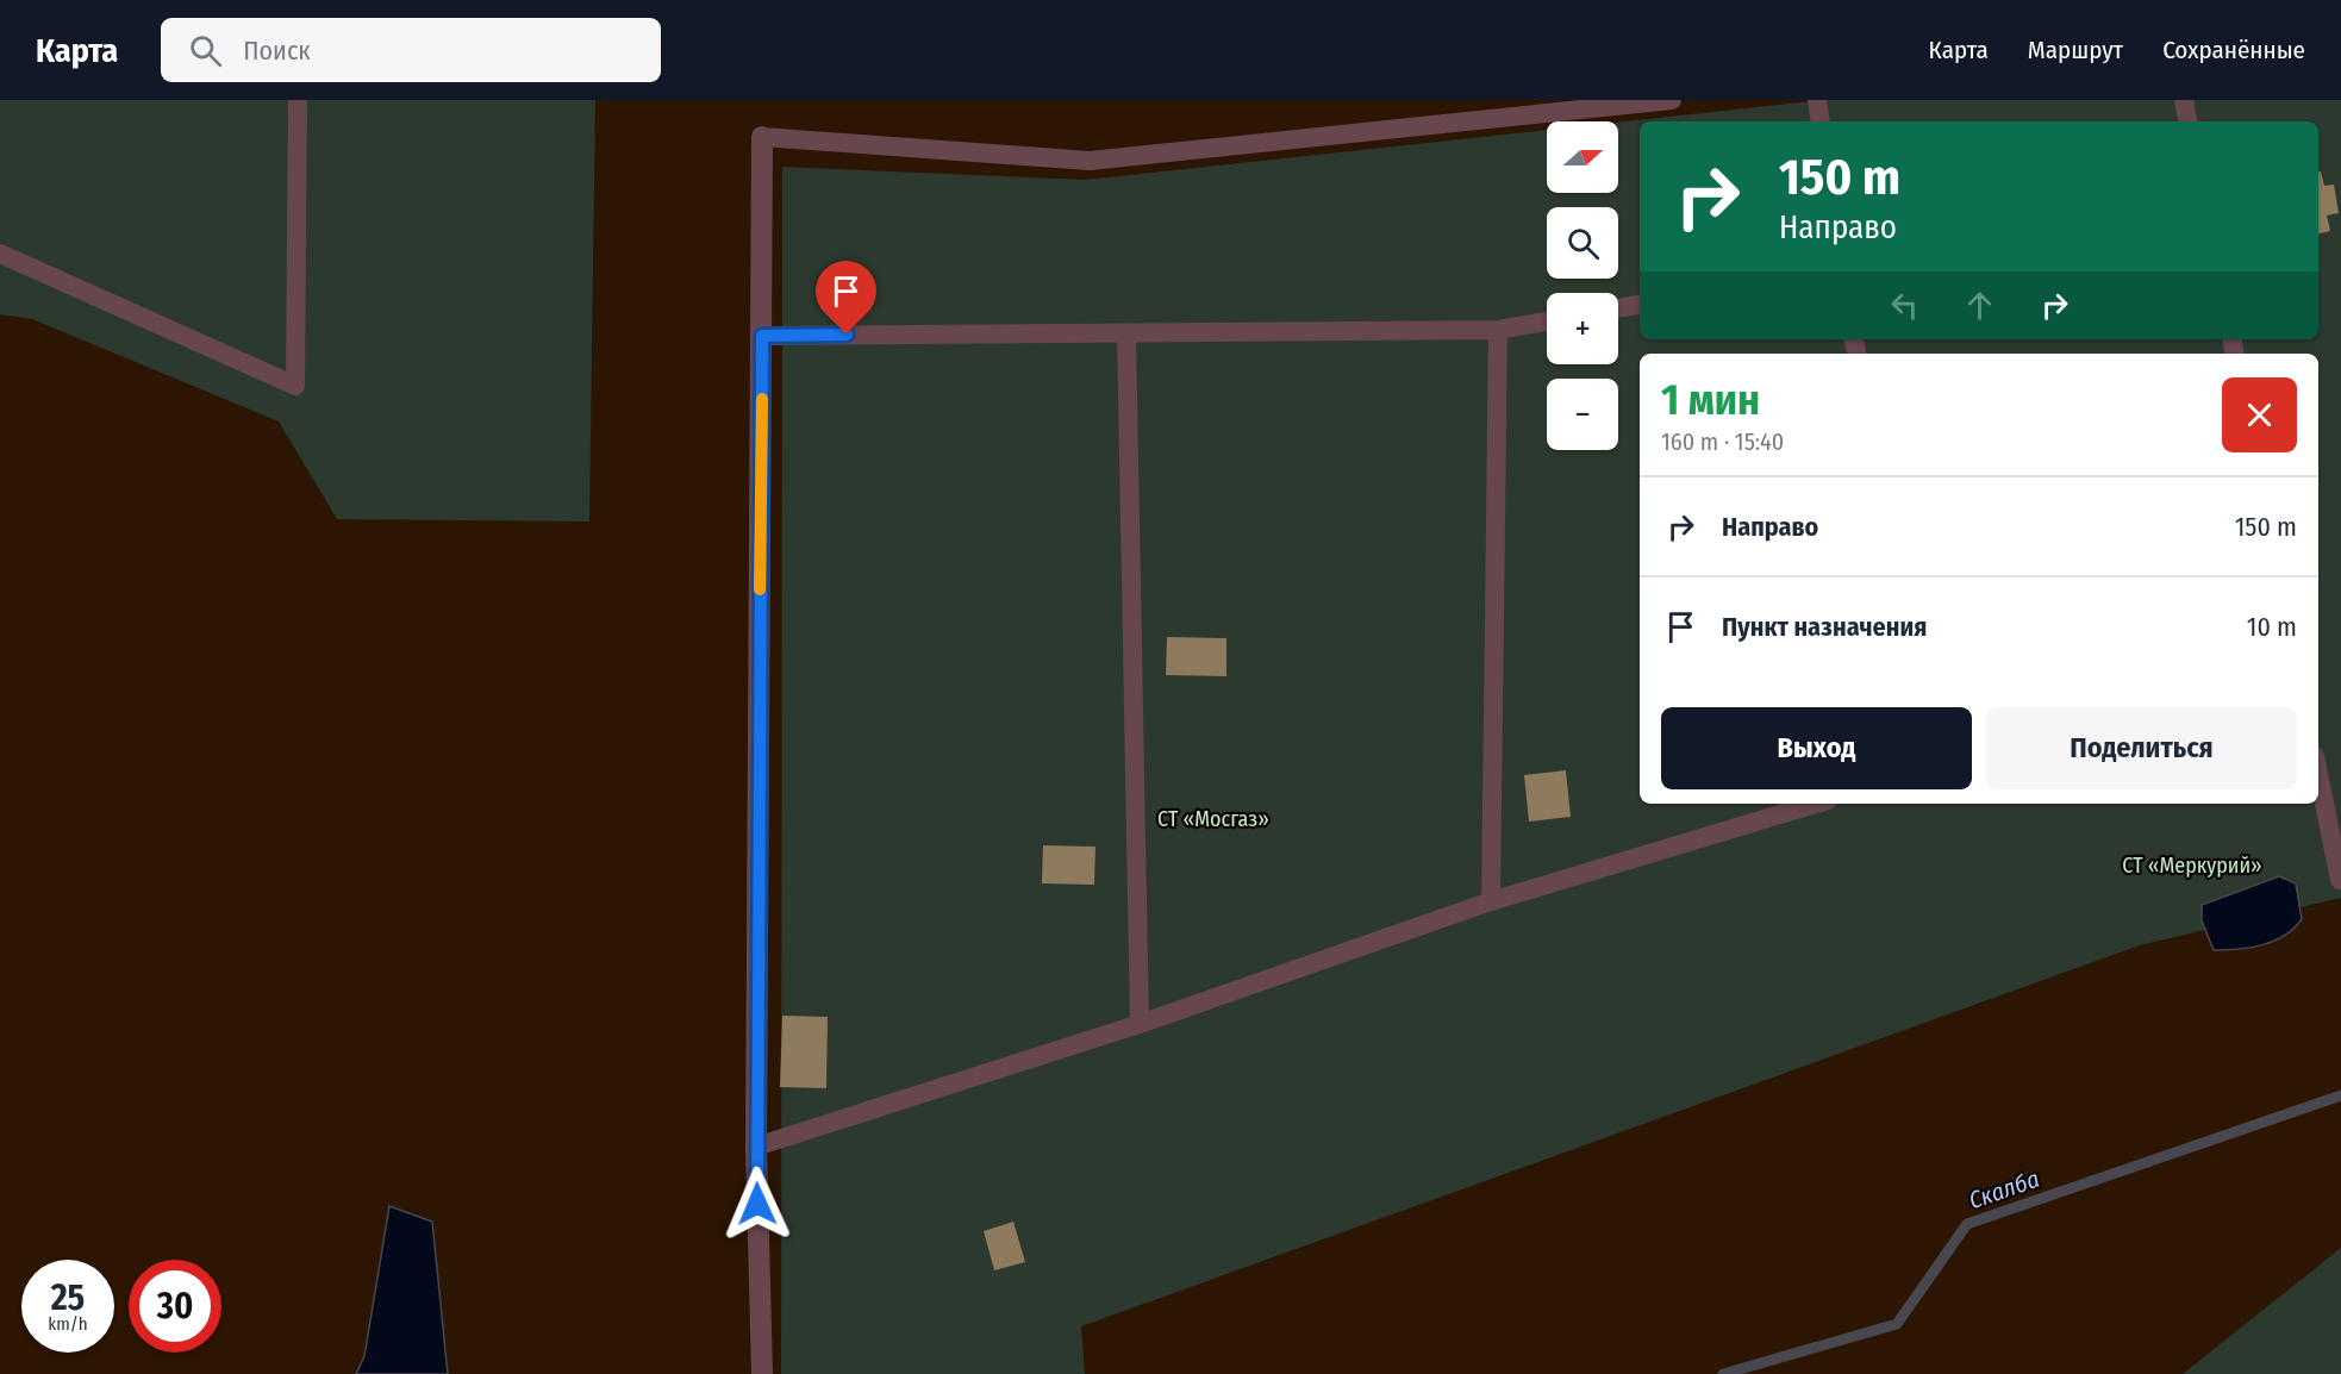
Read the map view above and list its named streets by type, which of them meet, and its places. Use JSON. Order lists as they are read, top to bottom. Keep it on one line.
{"water":["Скалба"],"parks":["СТ «Мосгаз»","СТ «Меркурий»"],"north":"right","page":{"header":"Карта","search":"Поиск","nav":["Карта","Маршрут","Сохранённые"],"map_buttons":["+","−"],"turn":["150 m","Направо"],"heading":["1 мин","160 m · 15:40"],"list":[{"name":"Направо","value":"150 m"},{"name":"Пункт назначения","value":"10 m"}],"buttons":["Выход","Поделиться"],"speed":"25 km/h","limit":"30"}}
